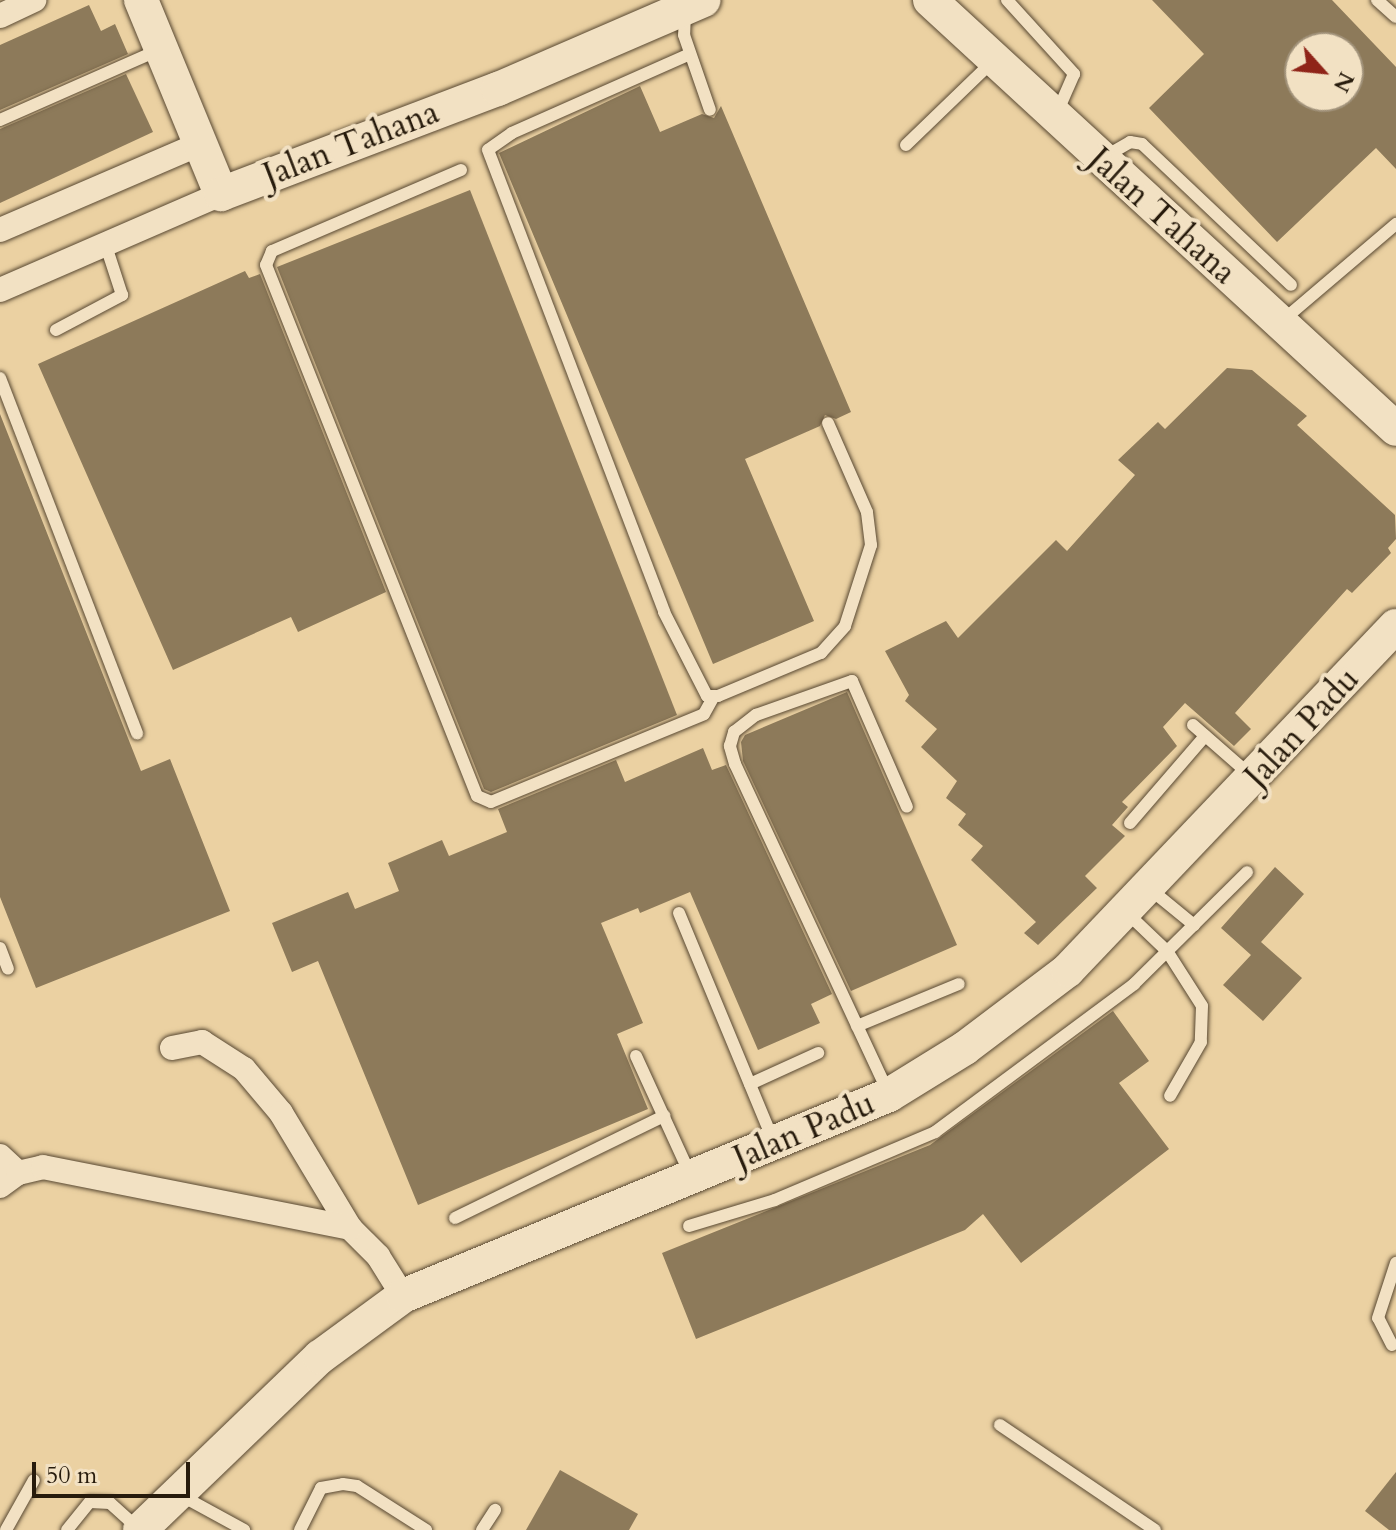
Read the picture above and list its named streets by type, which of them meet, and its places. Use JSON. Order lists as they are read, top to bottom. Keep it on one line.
{"streets":{"street":["Jalan Tahana","Jalan Padu"]},"scale_bar":"50 m","north":"bottom right"}
